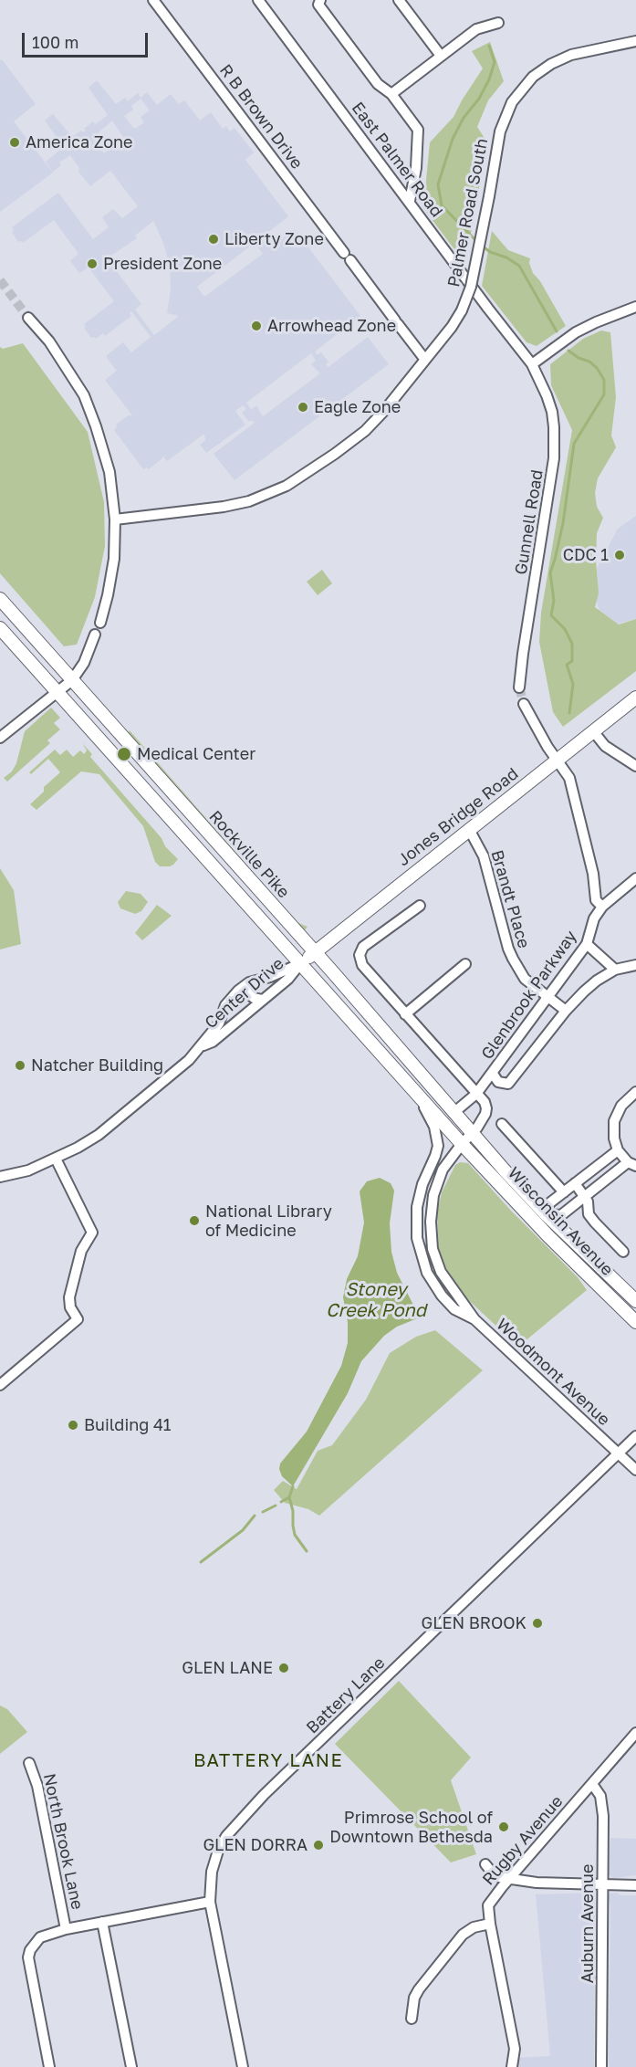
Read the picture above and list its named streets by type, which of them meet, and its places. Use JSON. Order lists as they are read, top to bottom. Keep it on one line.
{"streets":{"main road":["Jones Bridge Road","Rockville Pike","Wisconsin Avenue"],"street":["R B Brown Drive","East Palmer Road","Palmer Road South","Gunnell Road","Brandt Place","Center Drive","Glenbrook Parkway","Woodmont Avenue","Battery Lane","Rugby Avenue","North Brook Lane","Auburn Avenue"]},"crossings":[["R B Brown Drive","Palmer Road South"],["East Palmer Road","Gunnell Road"],["Jones Bridge Road","Rockville Pike"],["Jones Bridge Road","Brandt Place"],["Jones Bridge Road","Center Drive"],["Rockville Pike","Center Drive"],["Rockville Pike","Glenbrook Parkway"],["Rockville Pike","Wisconsin Avenue"],["Rockville Pike","Woodmont Avenue"],["Brandt Place","Glenbrook Parkway"],["Glenbrook Parkway","Woodmont Avenue"],["Wisconsin Avenue","Woodmont Avenue"],["Woodmont Avenue","Battery Lane"],["Rugby Avenue","Auburn Avenue"]],"districts":["BATTERY LANE"],"water":["Stoney Creek Pond"],"places":["America Zone","Liberty Zone","President Zone","Arrowhead Zone","Eagle Zone","CDC 1","Medical Center","Natcher Building","National Library of Medicine","Building 41","GLEN BROOK","GLEN LANE","Primrose School of Downtown Bethesda","GLEN DORRA"],"scale_bar":"100 m"}
